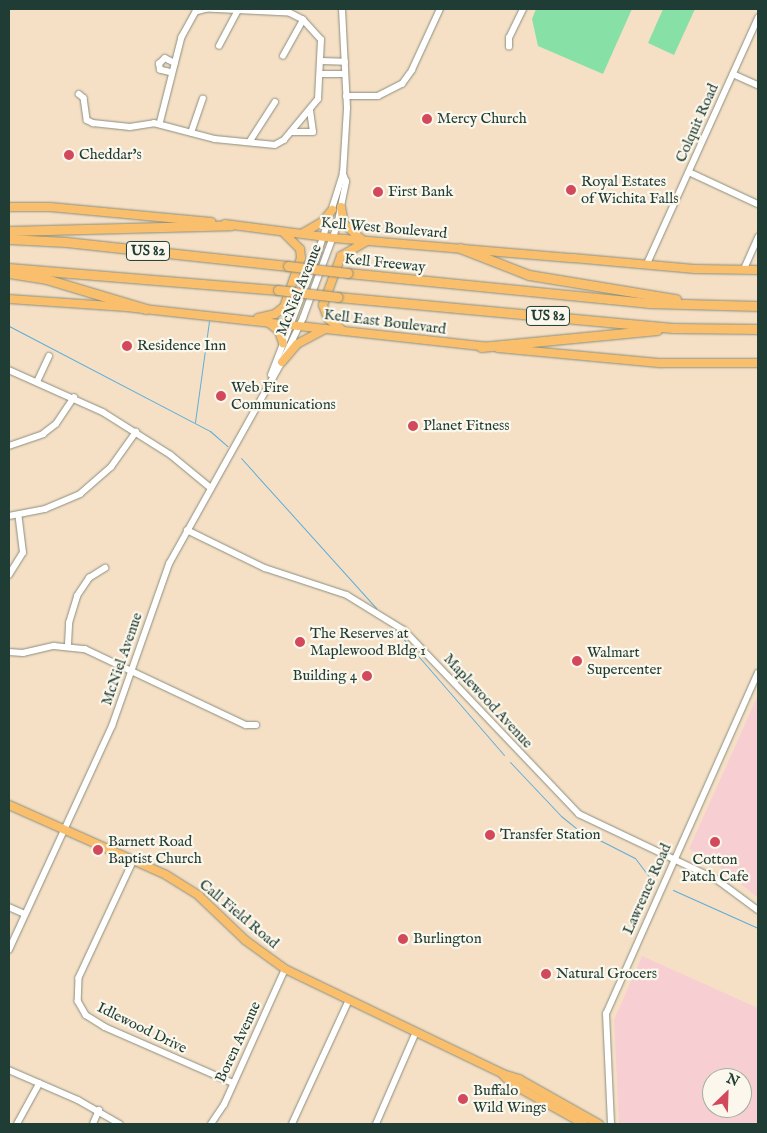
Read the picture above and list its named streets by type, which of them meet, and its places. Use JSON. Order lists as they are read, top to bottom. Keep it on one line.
{"streets":{"highway":["US 82","Kell Freeway"],"main road":["Kell West Boulevard","Kell East Boulevard","Call Field Road"],"street":["Colquit Road","McNiel Avenue","Maplewood Avenue","Lawrence Road","Idlewood Drive","Boren Avenue"]},"crossings":[["Colquit Road","Kell West Boulevard"],["Kell West Boulevard","McNiel Avenue"],["McNiel Avenue","Kell East Boulevard"],["McNiel Avenue","Maplewood Avenue"],["McNiel Avenue","Call Field Road"],["Maplewood Avenue","Lawrence Road"],["Call Field Road","Idlewood Drive"],["Call Field Road","Boren Avenue"],["Idlewood Drive","Boren Avenue"]],"places":["Mercy Church","Cheddar's","Royal Estates of Wichita Falls","First Bank","Residence Inn","Web Fire Communications","Planet Fitness","The Reserves at Maplewood Bldg 1","Walmart Supercenter","Building 4","Transfer Station","Cotton Patch Cafe","Barnett Road Baptist Church","Burlington","Natural Grocers","Buffalo Wild Wings"],"north":"top right"}
